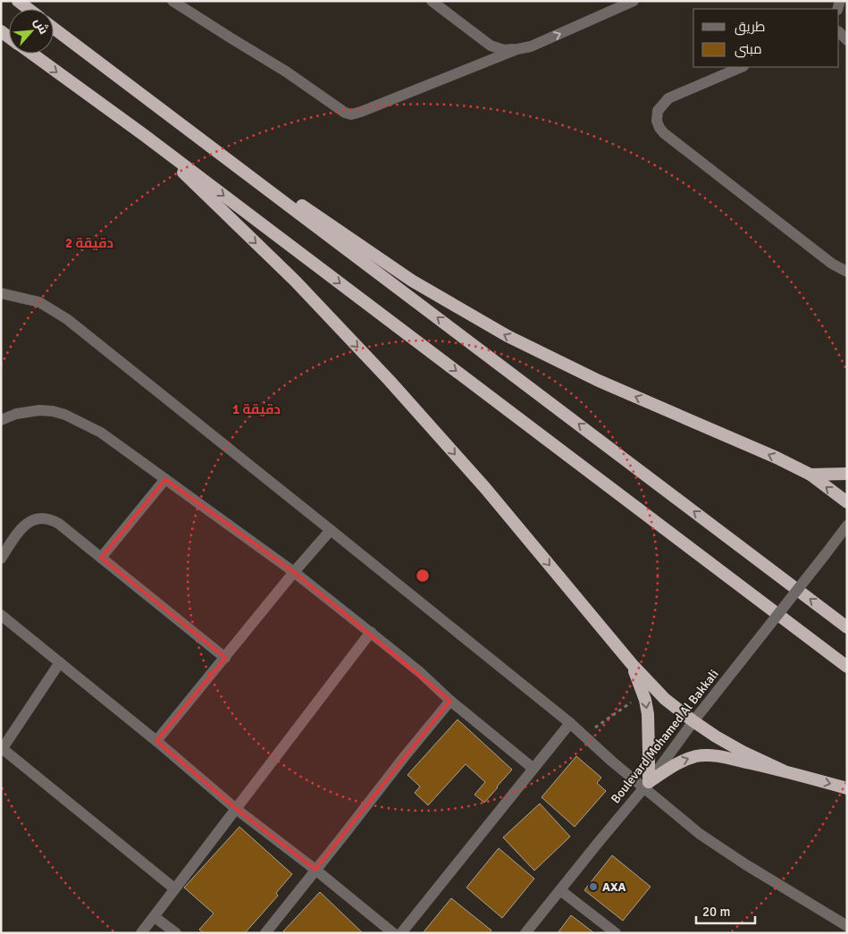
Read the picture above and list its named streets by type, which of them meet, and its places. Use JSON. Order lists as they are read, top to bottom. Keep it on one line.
{"streets":{"street":["Boulevard Mohamed Al Bakkali"]},"places":["AXA"],"legend":["طريق","مبنى"],"scale_bar":"20 m","north":"top right","rings":["2 دقيقة","1 دقيقة"]}
